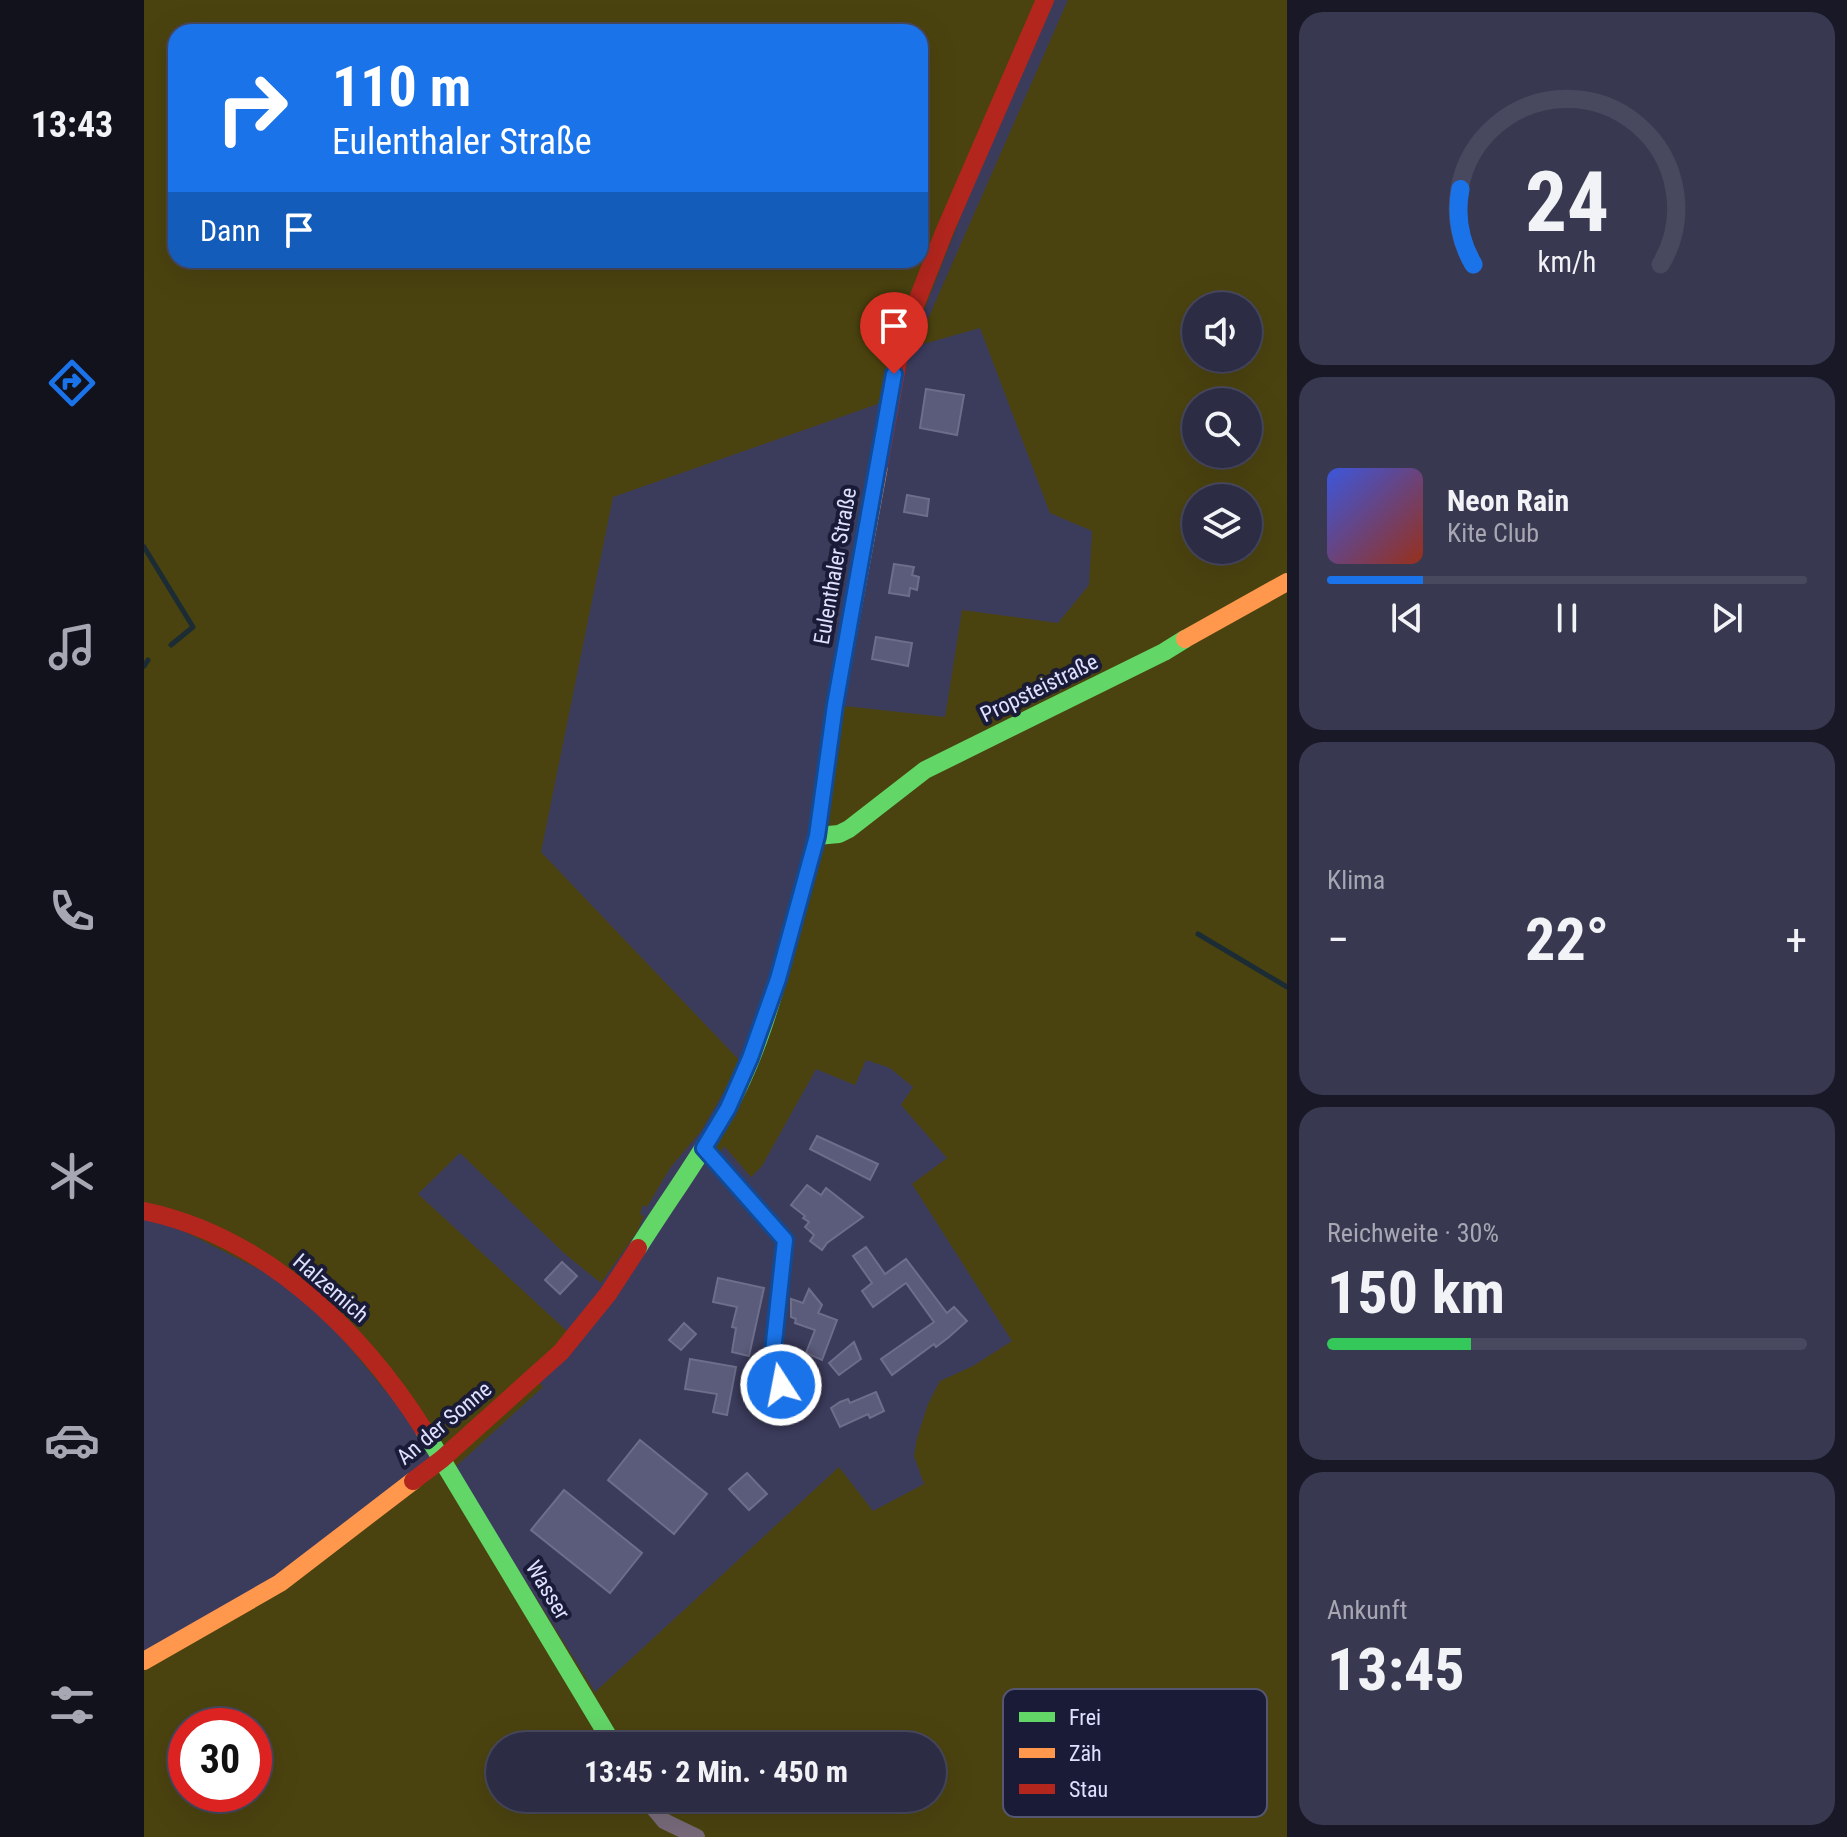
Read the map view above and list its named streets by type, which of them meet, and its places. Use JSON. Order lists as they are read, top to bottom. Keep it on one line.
{"streets":{"street":["Eulenthaler Straße","Propsteistraße","Halzemich","An der Sonne","Wasser"]},"crossings":[["Eulenthaler Straße","Propsteistraße"],["Eulenthaler Straße","An der Sonne"],["Halzemich","An der Sonne"],["Halzemich","Wasser"],["An der Sonne","Wasser"]],"legend":["Frei","Zäh","Stau"],"page":{"tabs":"13:43","turn":["110 m","Eulenthaler Straße"],"then":"Dann","song":["Neon Rain","Kite Club"],"tile":["Klima",["Reichweite · 30%","150 km"],["Ankunft","13:45"]],"heat":["−","22°","+"],"limit":"30","trip":"13:45 · 2 Min. · 450 m","gauge":["24","km/h"]}}
